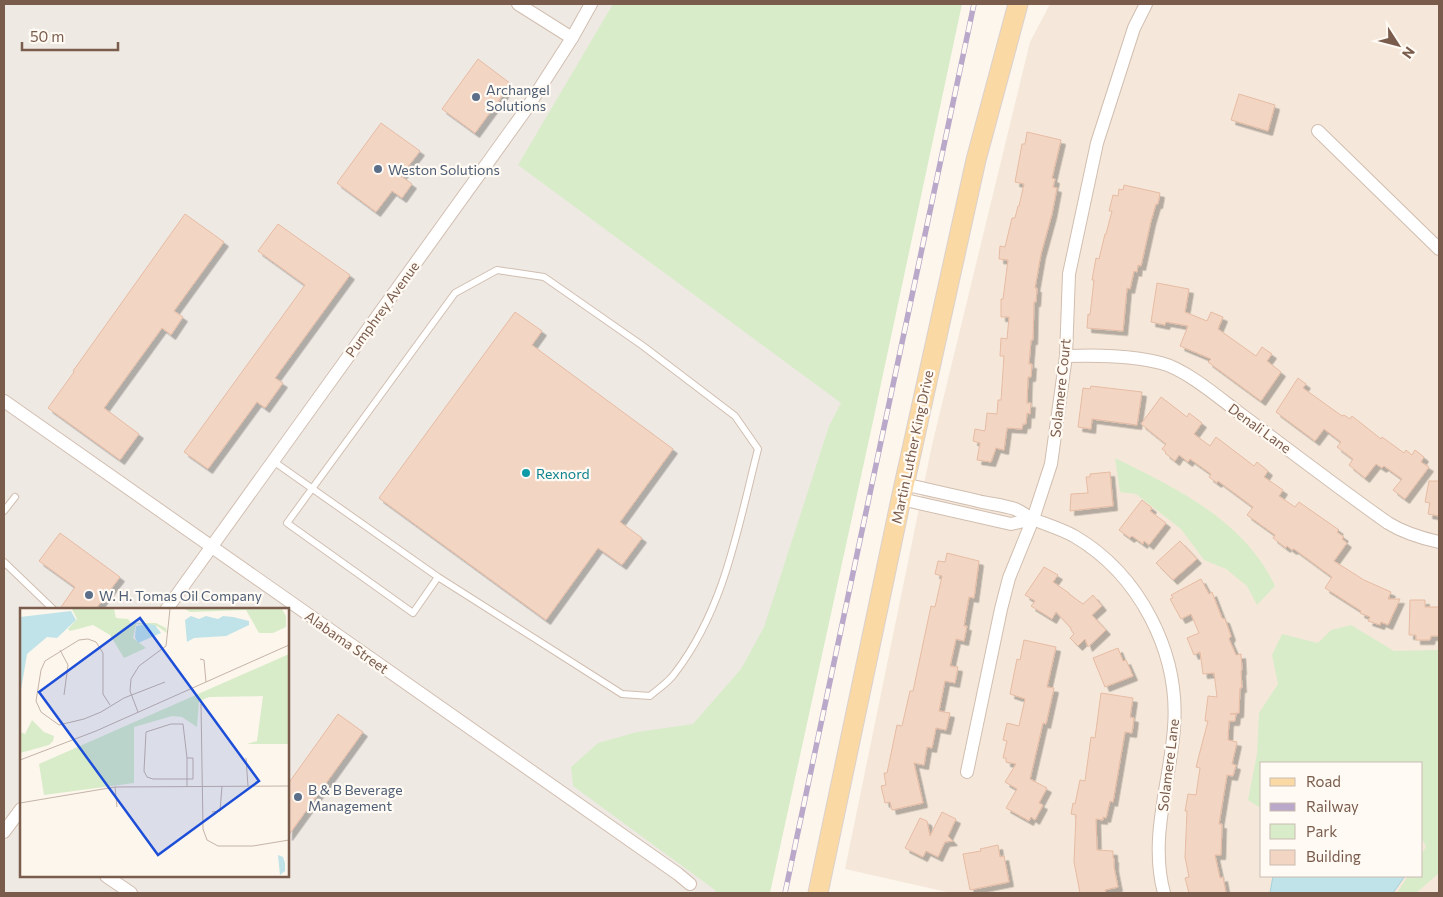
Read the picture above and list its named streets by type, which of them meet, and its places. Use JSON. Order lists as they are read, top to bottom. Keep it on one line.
{"streets":{"main road":["Martin Luther King Drive"],"street":["Pumphrey Avenue","Solamere Court","Denali Lane","Alabama Street","Solamere Lane"]},"crossings":[["Pumphrey Avenue","Alabama Street"],["Solamere Court","Denali Lane"],["Solamere Court","Solamere Lane"],["Martin Luther King Drive","Solamere Lane"]],"places":["Archangel Solutions","Weston Solutions","Rexnord","W. H. Tomas Oil Company","B & B Beverage Management"],"legend":["Road","Railway","Park","Building"],"scale_bar":"50 m","north":"bottom right"}
